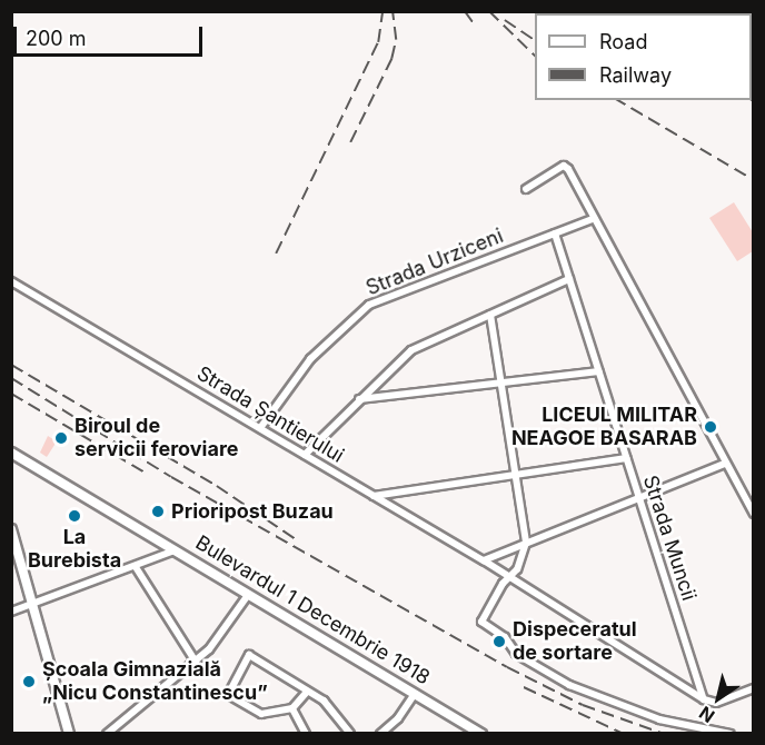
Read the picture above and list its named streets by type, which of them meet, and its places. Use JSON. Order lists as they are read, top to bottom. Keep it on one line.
{"streets":{"main road":["Bulevardul 1 Decembrie 1918"],"street":["Strada Urziceni","Strada Șantierului","Strada Muncii"]},"crossings":[["Strada Urziceni","Strada Șantierului"],["Strada Urziceni","Strada Muncii"],["Strada Șantierului","Strada Muncii"]],"places":["LICEUL MILITAR NEAGOE BASARAB","Biroul de servicii feroviare","Prioripost Buzau","La Burebista","Dispeceratul de sortare","Școala Gimnazială „Nicu Constantinescu”"],"legend":["Road","Railway"],"scale_bar":"200 m","north":"bottom left"}
